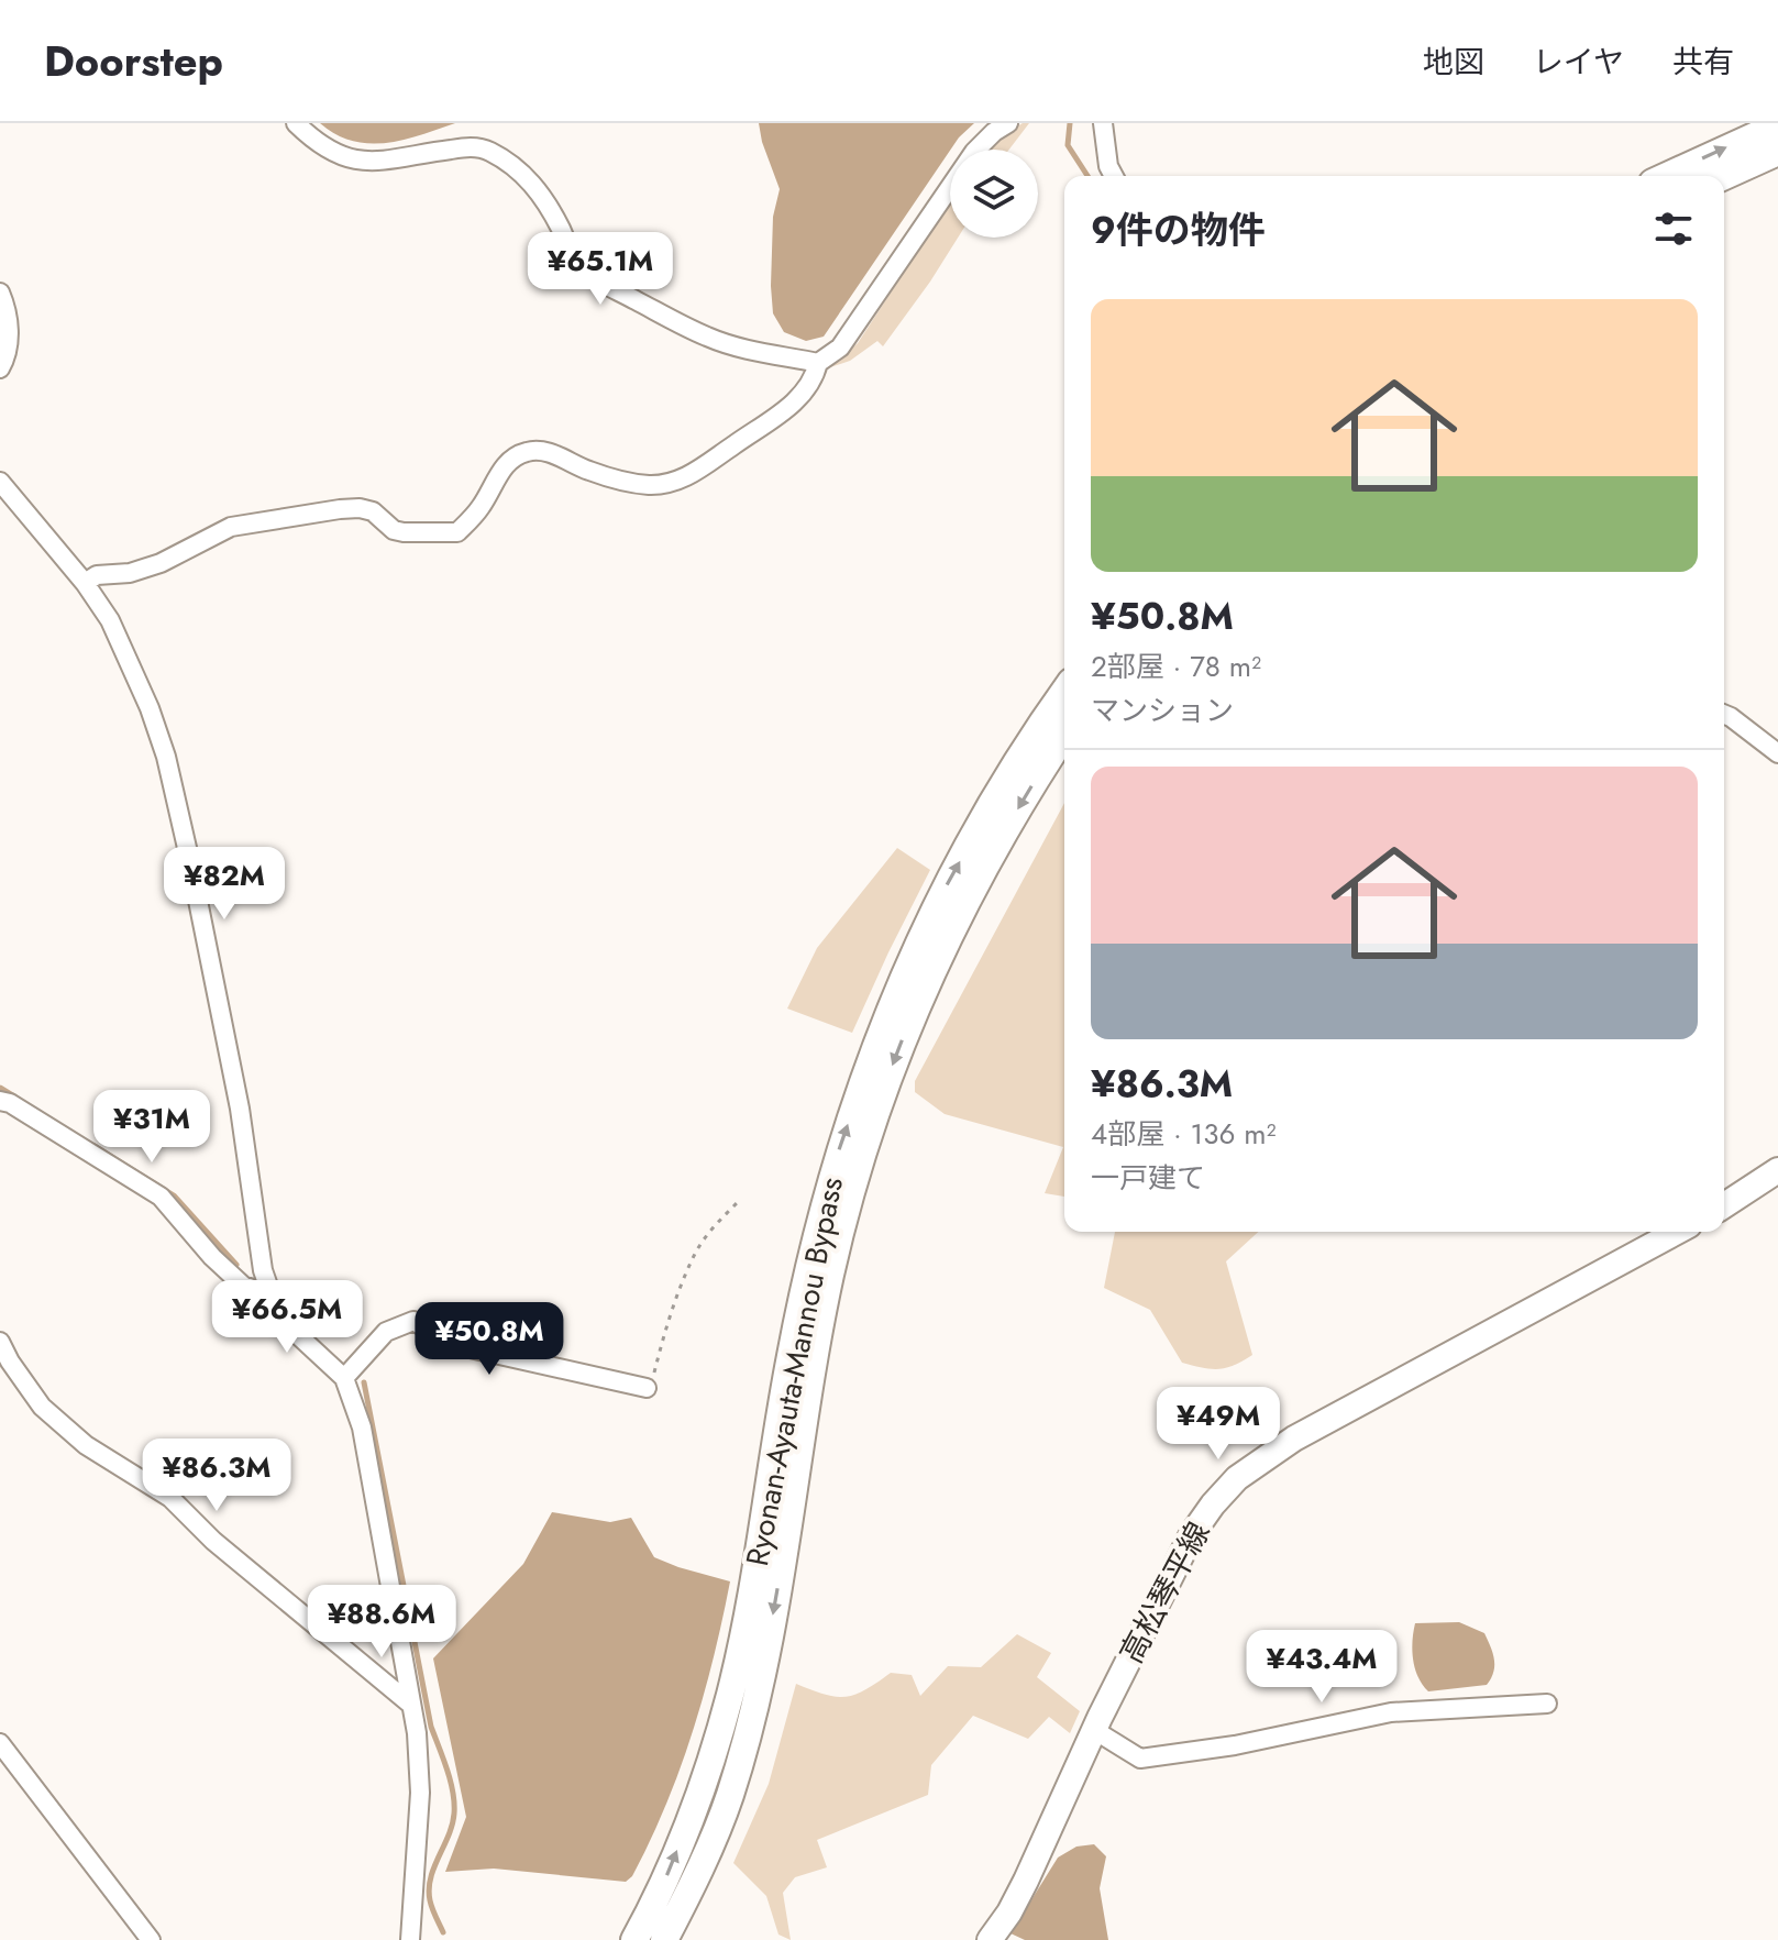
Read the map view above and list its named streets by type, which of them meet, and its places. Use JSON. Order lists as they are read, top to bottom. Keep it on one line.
{"streets":{"highway":["Ryonan-Ayauta-Mannou Bypass"],"main road":["高松琴平線"]},"page":{"header":"Doorstep","nav":["地図","レイヤ","共有"],"heading":"9件の物件","price":["¥65.1M","¥82M","¥31M","¥66.5M","¥50.8M","¥49M","¥86.3M","¥88.6M","¥43.4M"],"list":[{"name":"¥50.8M","note":"2部屋 · 78 m² · マンション"},{"name":"¥86.3M","note":"4部屋 · 136 m² · 一戸建て"}]}}
